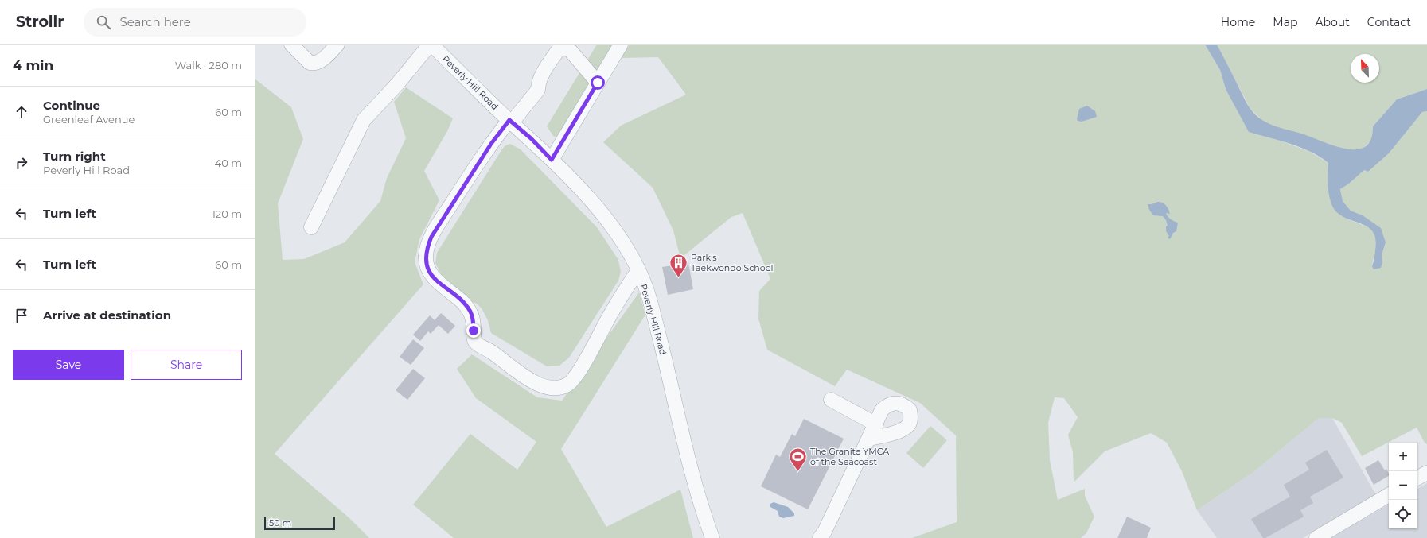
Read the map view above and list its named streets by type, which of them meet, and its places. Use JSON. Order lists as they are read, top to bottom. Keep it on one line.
{"streets":{"street":["Peverly Hill Road"]},"places":{"building":["Park’s Taekwondo School"],"sports":["The Granite YMCA of the Seacoast"]},"scale_bar":"50 m","north":"top left","page":{"header":"Strollr","search":"Search here","nav":["Home","Map","About","Contact"],"heading":["4 min","Walk · 280 m"],"list":[["Continue","Greenleaf Avenue","60 m"],["Turn right","Peverly Hill Road","40 m"],["Turn left","120 m"],["Turn left","60 m"],"Arrive at destination"],"buttons":["Save","Share"],"map_buttons":["+","−"],"scale":"50 m"}}
